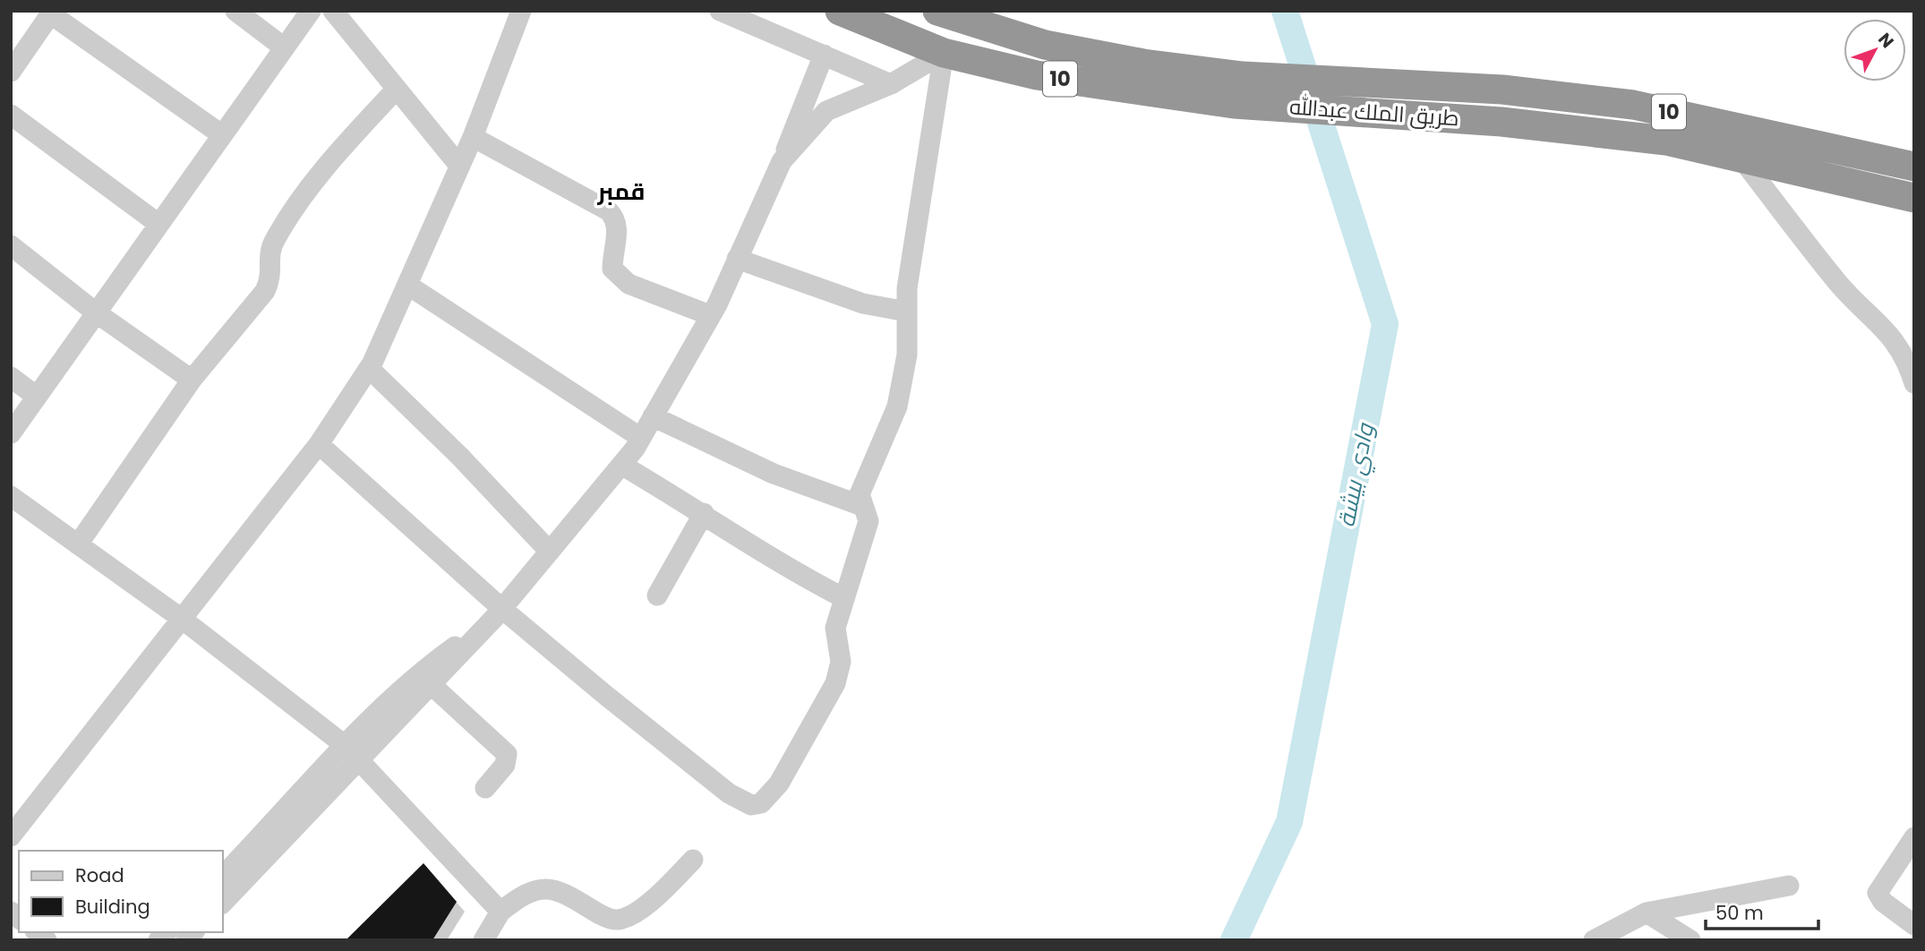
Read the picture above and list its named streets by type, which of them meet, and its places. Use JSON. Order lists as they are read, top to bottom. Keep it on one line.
{"streets":{"highway":["10","طريق الملك عبدالله"]},"districts":["قمبر"],"water":["وادي بيشة"],"legend":["Road","Building"],"scale_bar":"50 m","north":"top right"}
